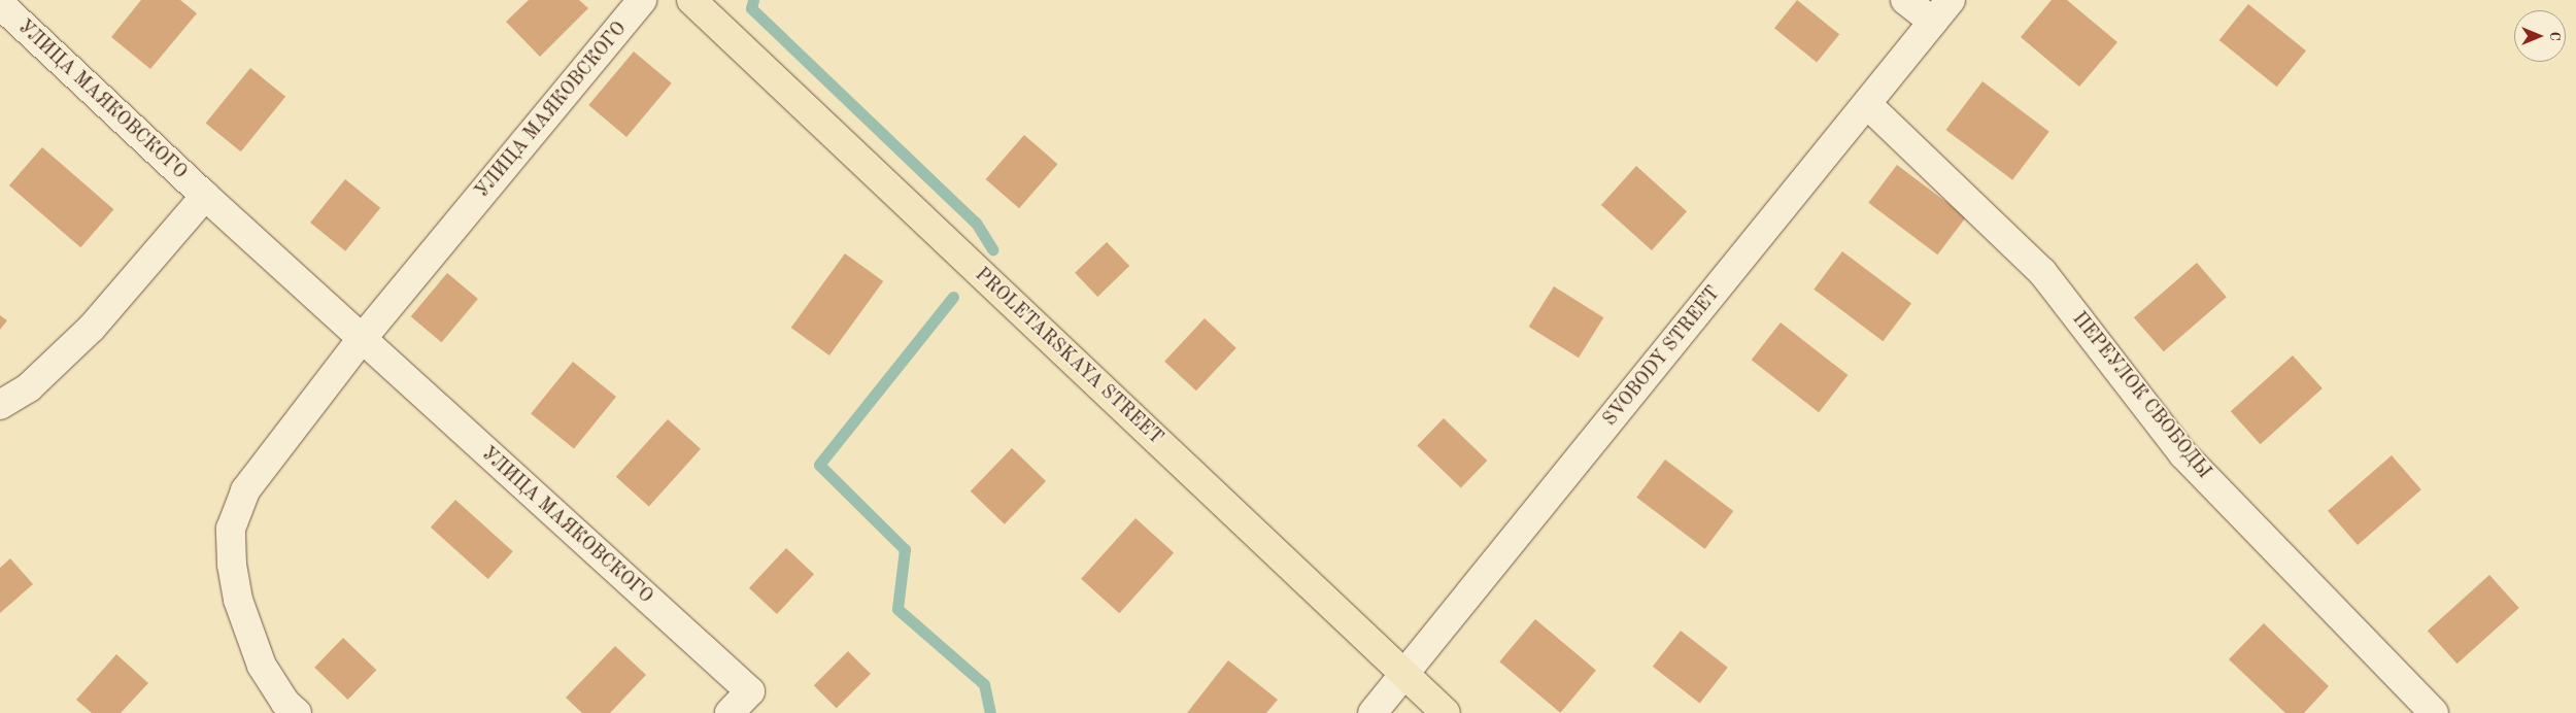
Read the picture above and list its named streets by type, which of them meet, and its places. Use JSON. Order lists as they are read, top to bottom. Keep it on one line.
{"streets":{"main road":["PROLETARSKAYA STREET"],"street":["УЛИЦА МАЯКОВСКОГО","SVOBODY STREET","ПЕРЕУЛОК СВОБОДЫ"]},"crossings":[["PROLETARSKAYA STREET","SVOBODY STREET"],["SVOBODY STREET","ПЕРЕУЛОК СВОБОДЫ"]],"north":"right"}
